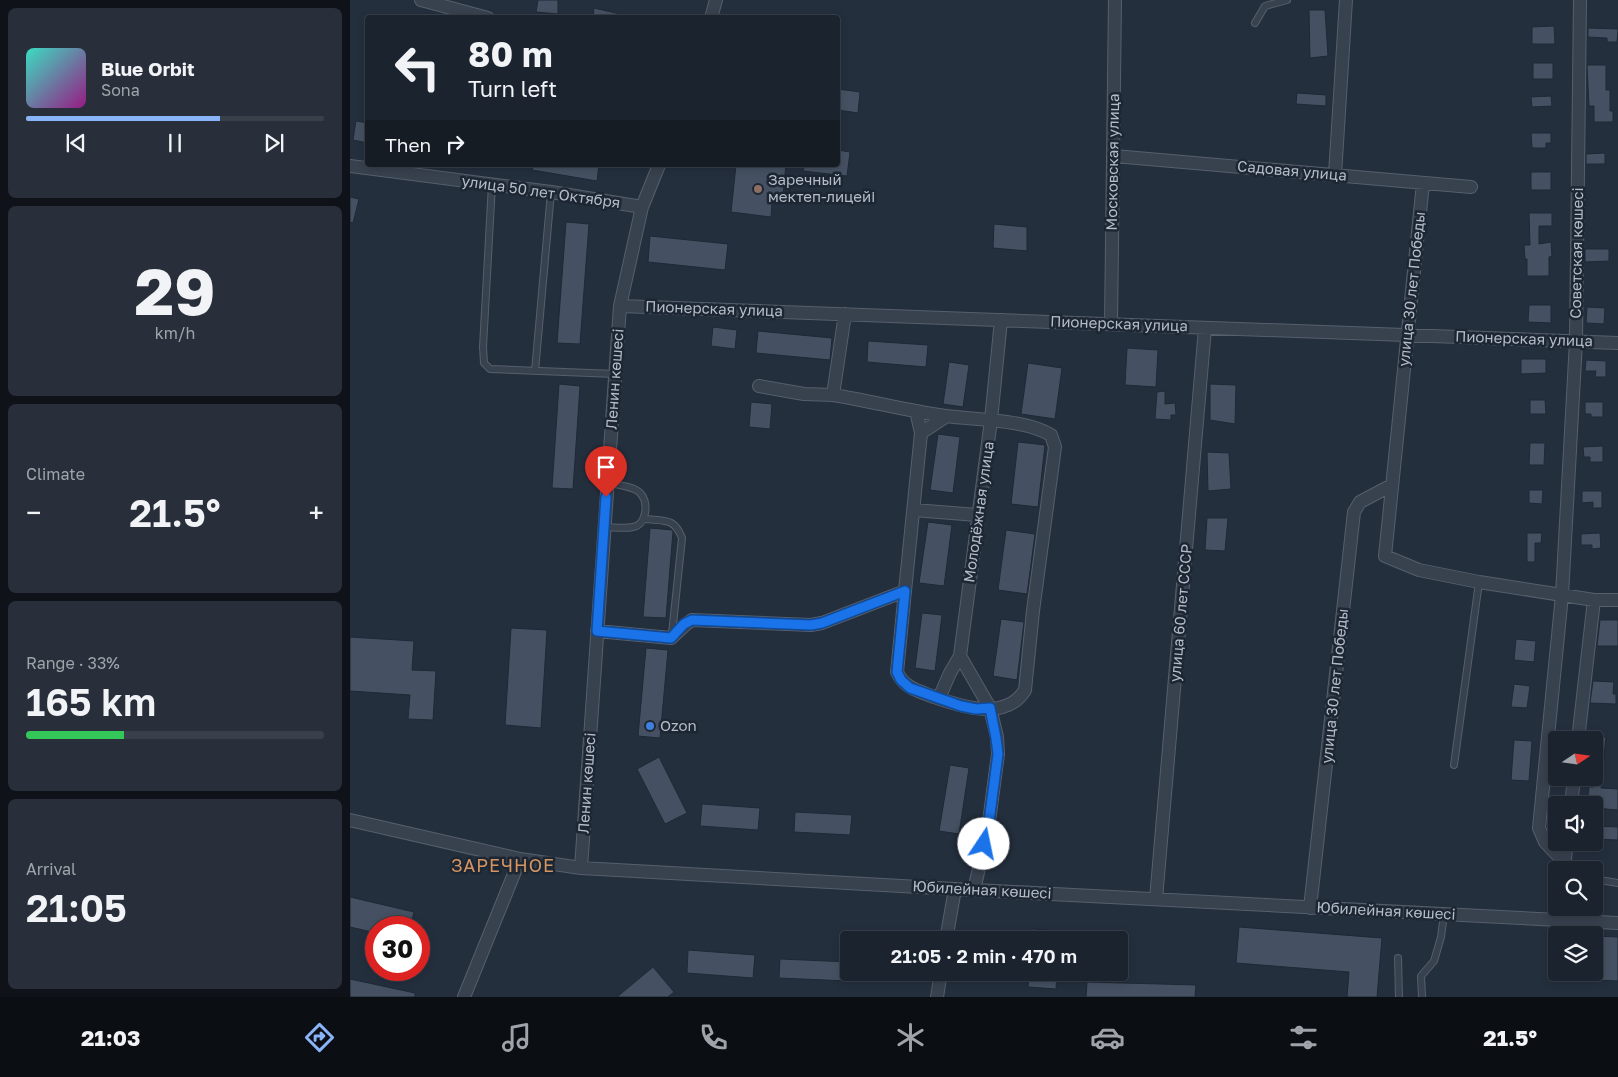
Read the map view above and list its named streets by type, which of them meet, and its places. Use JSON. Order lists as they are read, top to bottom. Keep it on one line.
{"streets":{"street":["Московская улица","Садовая улица","улица 50 лет Октября","Советская көшесі","улица 30 лет Победы","Пионерская улица","Ленин көшесі","Молодёжная улица","улица 60 лет СССР","Юбилейная көшесі"]},"crossings":[["Московская улица","Садовая улица"],["Московская улица","Пионерская улица"],["Садовая улица","улица 30 лет Победы"],["улица 50 лет Октября","Ленин көшесі"],["Советская көшесі","Пионерская улица"],["улица 30 лет Победы","Пионерская улица"],["улица 30 лет Победы","Юбилейная көшесі"],["Пионерская улица","Ленин көшесі"],["Пионерская улица","Молодёжная улица"],["Пионерская улица","улица 60 лет СССР"],["Ленин көшесі","Юбилейная көшесі"],["улица 60 лет СССР","Юбилейная көшесі"]],"districts":["ЗАРЕЧНОЕ"],"places":["Заречный мектеп-лицейі","Ozon"],"north":"right","page":{"turn":["80 m","Turn left"],"song":["Blue Orbit","Sona"],"then":"Then","tile":[["29","km/h"],"Climate",["Range · 33%","165 km"],["Arrival","21:05"]],"heat":["−","21.5°","+"],"limit":"30","trip":"21:05 · 2 min · 470 m","tabs":["21:03","21.5°"]}}
